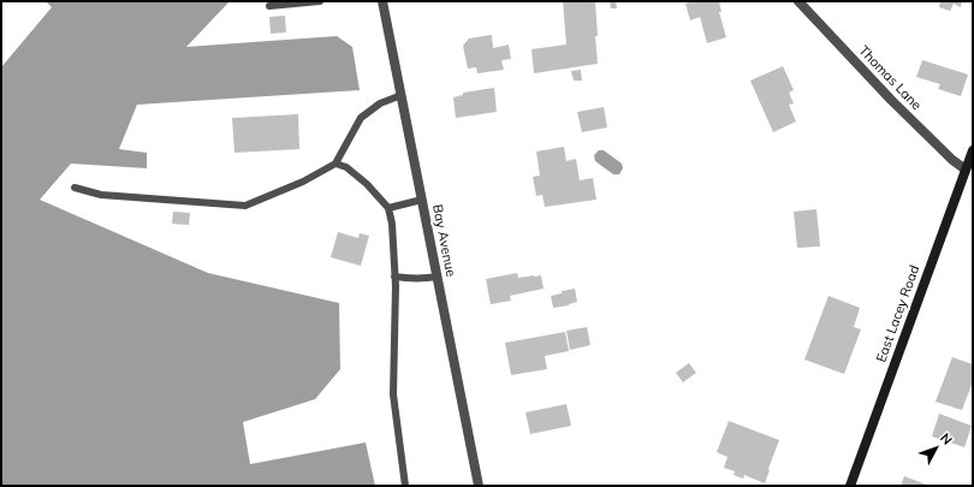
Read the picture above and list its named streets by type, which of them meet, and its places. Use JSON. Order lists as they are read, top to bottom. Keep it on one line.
{"streets":{"street":["Thomas Lane","Bay Avenue","East Lacey Road"]},"crossings":[["Thomas Lane","East Lacey Road"]],"north":"top right"}
